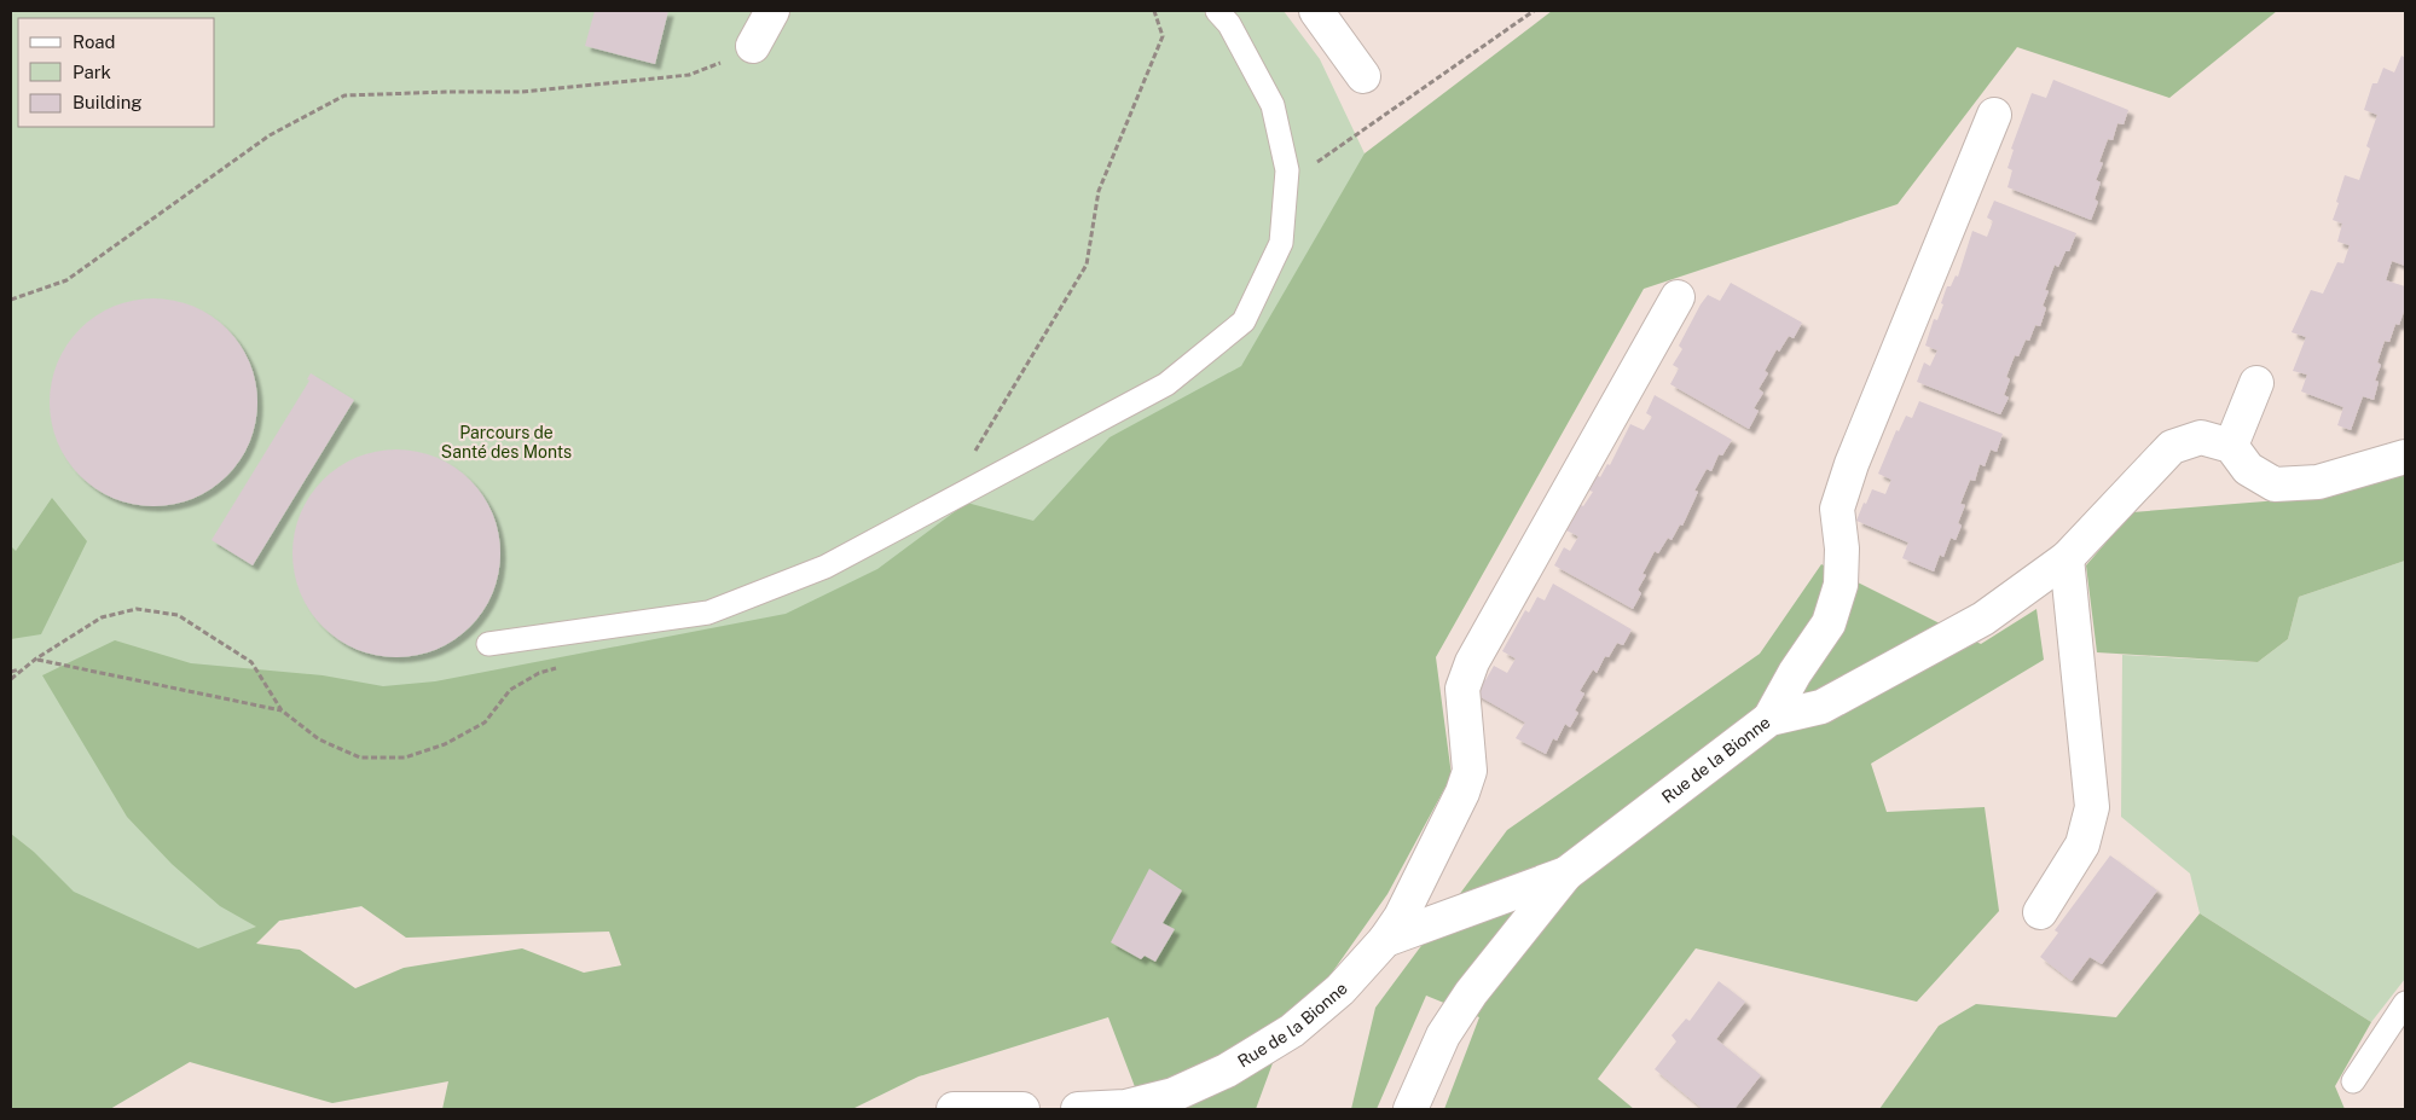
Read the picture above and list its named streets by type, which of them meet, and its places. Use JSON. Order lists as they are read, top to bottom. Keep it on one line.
{"streets":{"street":["Rue de la Bionne"]},"parks":["Parcours de Santé des Monts"],"legend":["Road","Park","Building"]}
